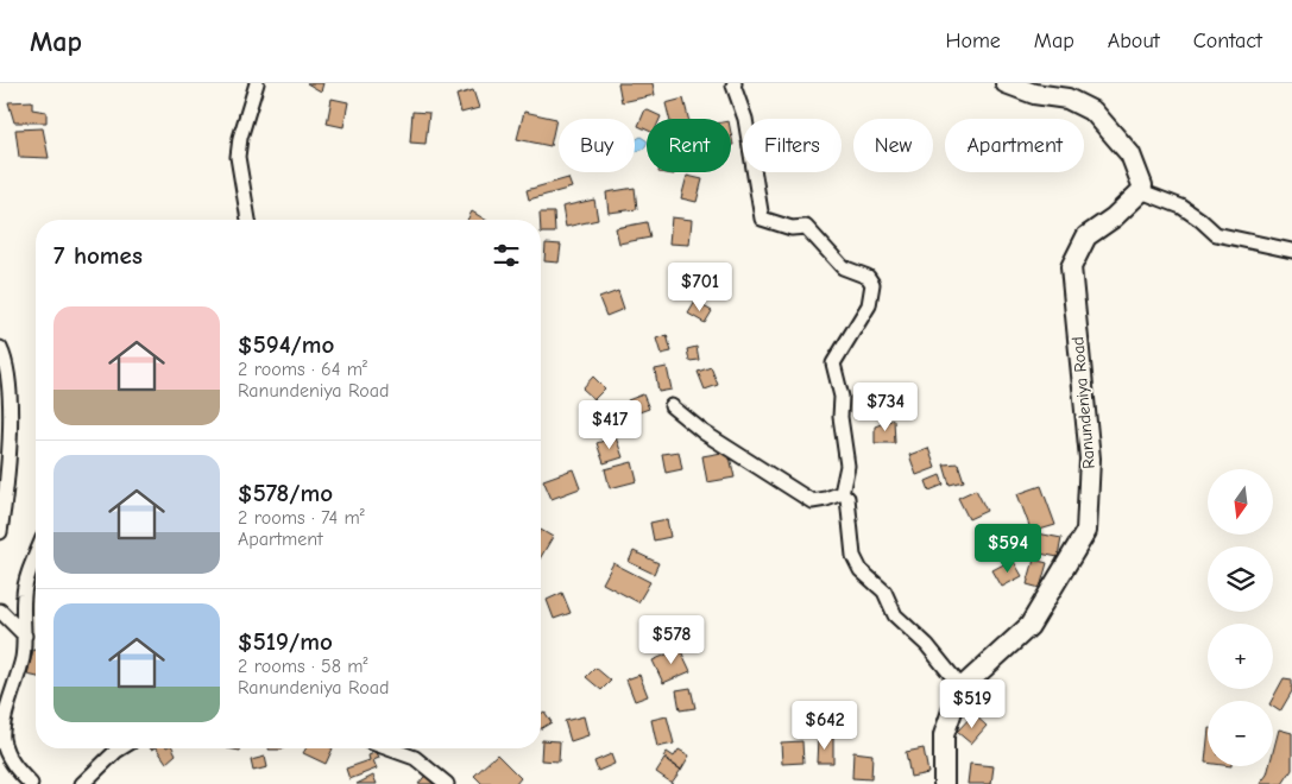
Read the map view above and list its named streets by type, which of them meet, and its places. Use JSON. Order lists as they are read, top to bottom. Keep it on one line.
{"streets":{"main road":["Ranundeniya Road"]},"north":"bottom","page":{"header":"Map","nav":["Home","Map","About","Contact"],"chip":["Buy","Rent","Filters","New","Apartment"],"heading":"7 homes","price":["$701","$734","$417","$594","$578","$519","$642"],"list":[{"name":"$594/mo","note":"2 rooms · 64 m² · Ranundeniya Road"},{"name":"$578/mo","note":"2 rooms · 74 m² · Apartment"},{"name":"$519/mo","note":"2 rooms · 58 m² · Ranundeniya Road"}],"map_buttons":["+","−"]}}
